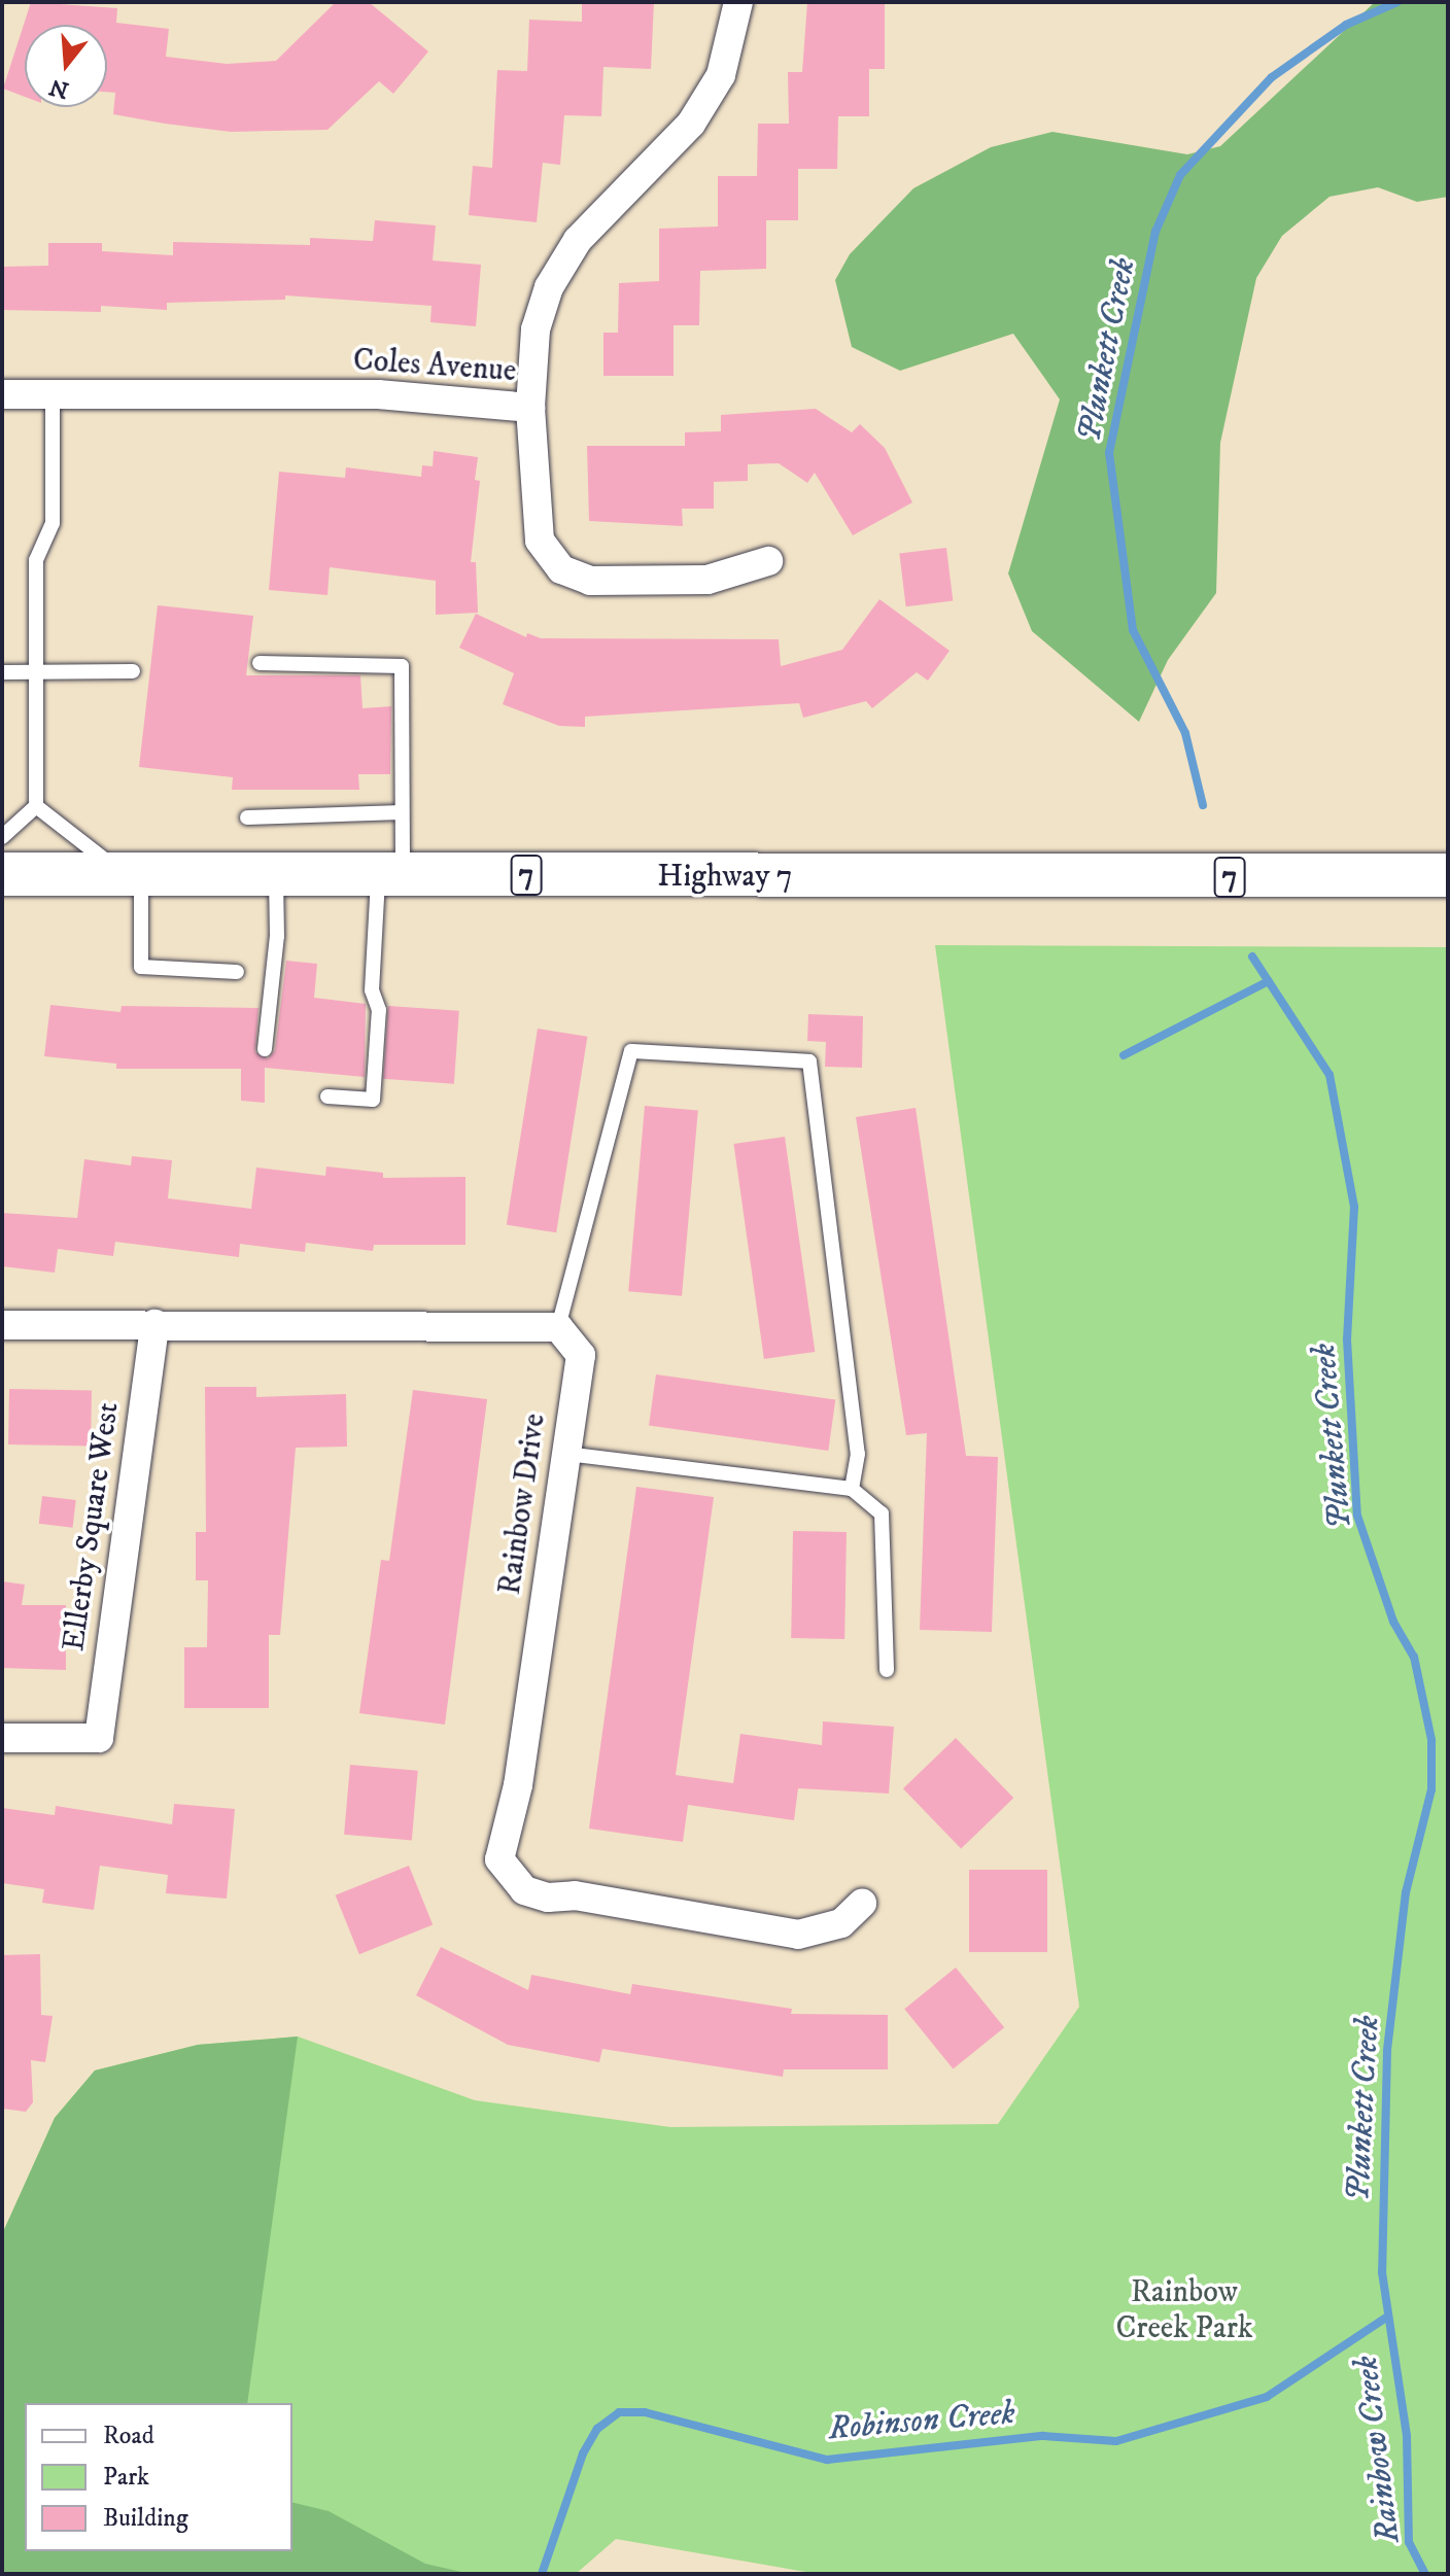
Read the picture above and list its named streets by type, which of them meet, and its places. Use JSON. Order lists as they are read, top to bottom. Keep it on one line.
{"streets":{"main road":["7","Highway 7"],"street":["Coles Avenue","Rainbow Drive","Ellerby Square West"]},"water":["Plunkett Creek","Robinson Creek","Rainbow Creek"],"parks":["Rainbow Creek Park"],"legend":["Road","Park","Building"],"north":"bottom"}
